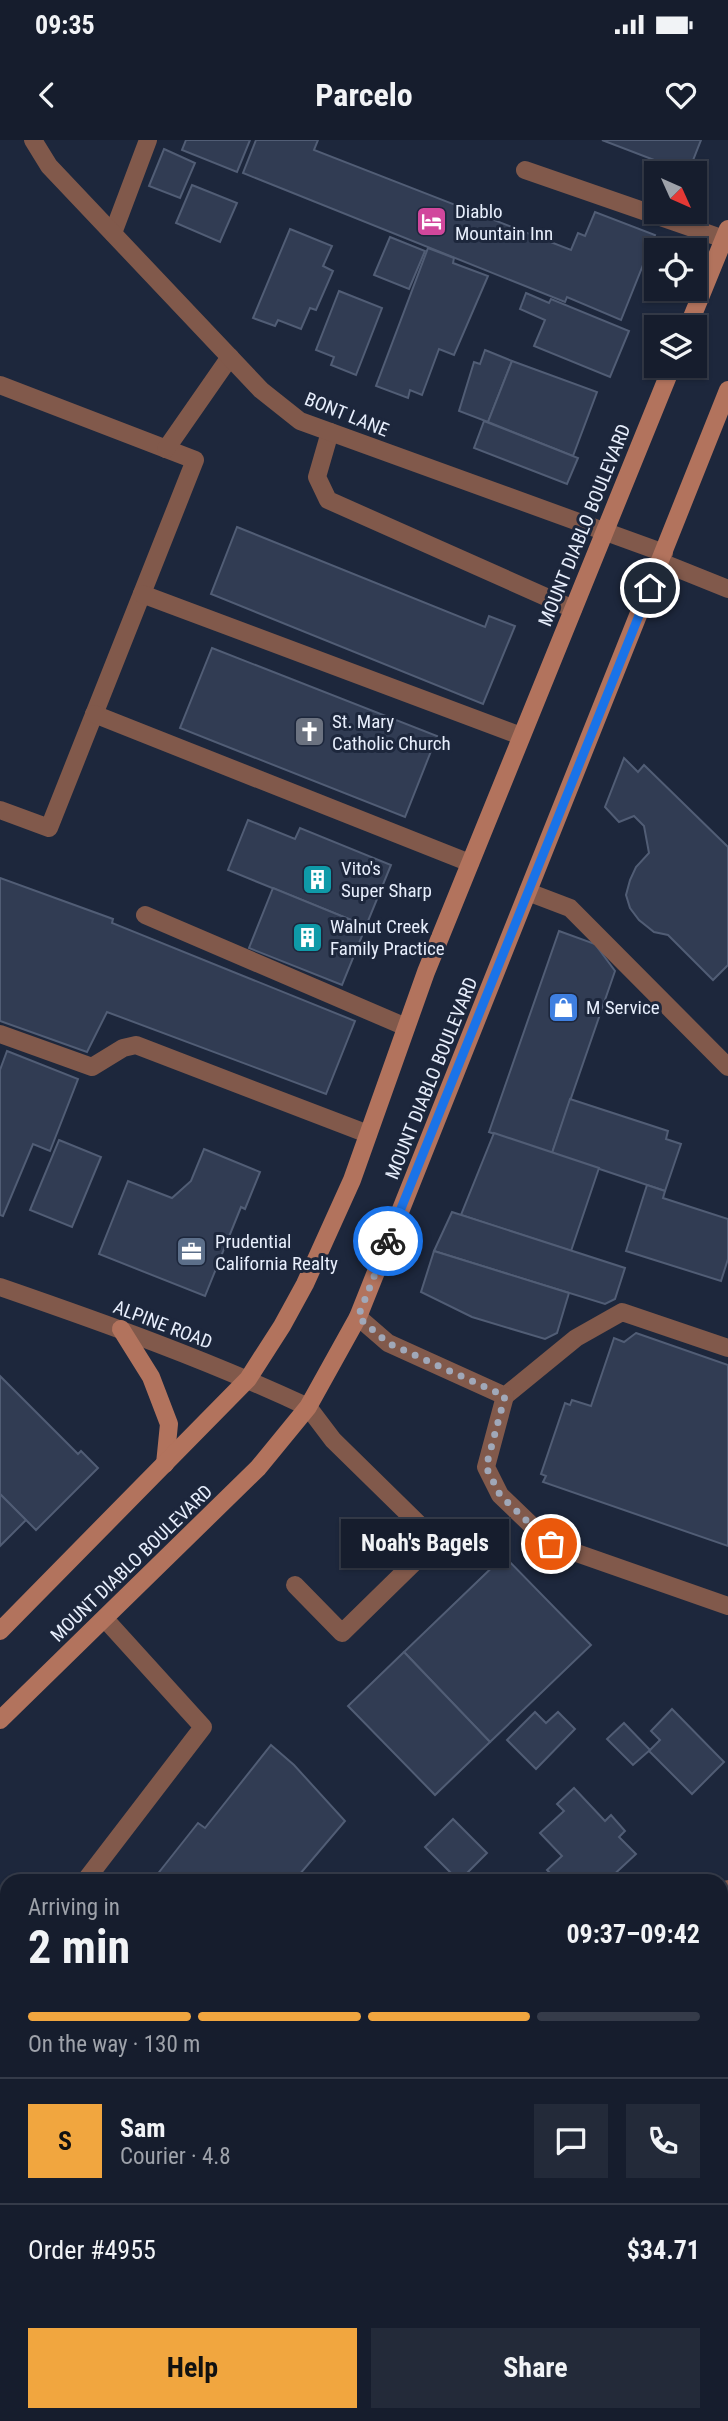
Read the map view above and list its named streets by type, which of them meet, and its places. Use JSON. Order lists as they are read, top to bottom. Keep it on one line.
{"streets":{"main road":["MOUNT DIABLO BOULEVARD"],"street":["BONT LANE","ALPINE ROAD"]},"crossings":[["BONT LANE","MOUNT DIABLO BOULEVARD"],["MOUNT DIABLO BOULEVARD","ALPINE ROAD"]],"places":{"hotel":["Diablo Mountain Inn"],"church":["St. Mary Catholic Church"],"building":["Vito's Super Sharp","Walnut Creek Family Practice"],"shop":["M Service"],"office":["Prudential California Realty"],"other":["Noah's Bagels"]},"north":"bottom right","page":{"status":"09:35","header":"Parcelo","bubble":"Noah's Bagels","heading":["2 min","Arriving in","09:37–09:42"],"panel":["Sam","Courier · 4.8","Order #4955","$34.71"],"bar":"On the way · 130 m","round":"S","buttons":["Help","Share"]}}
